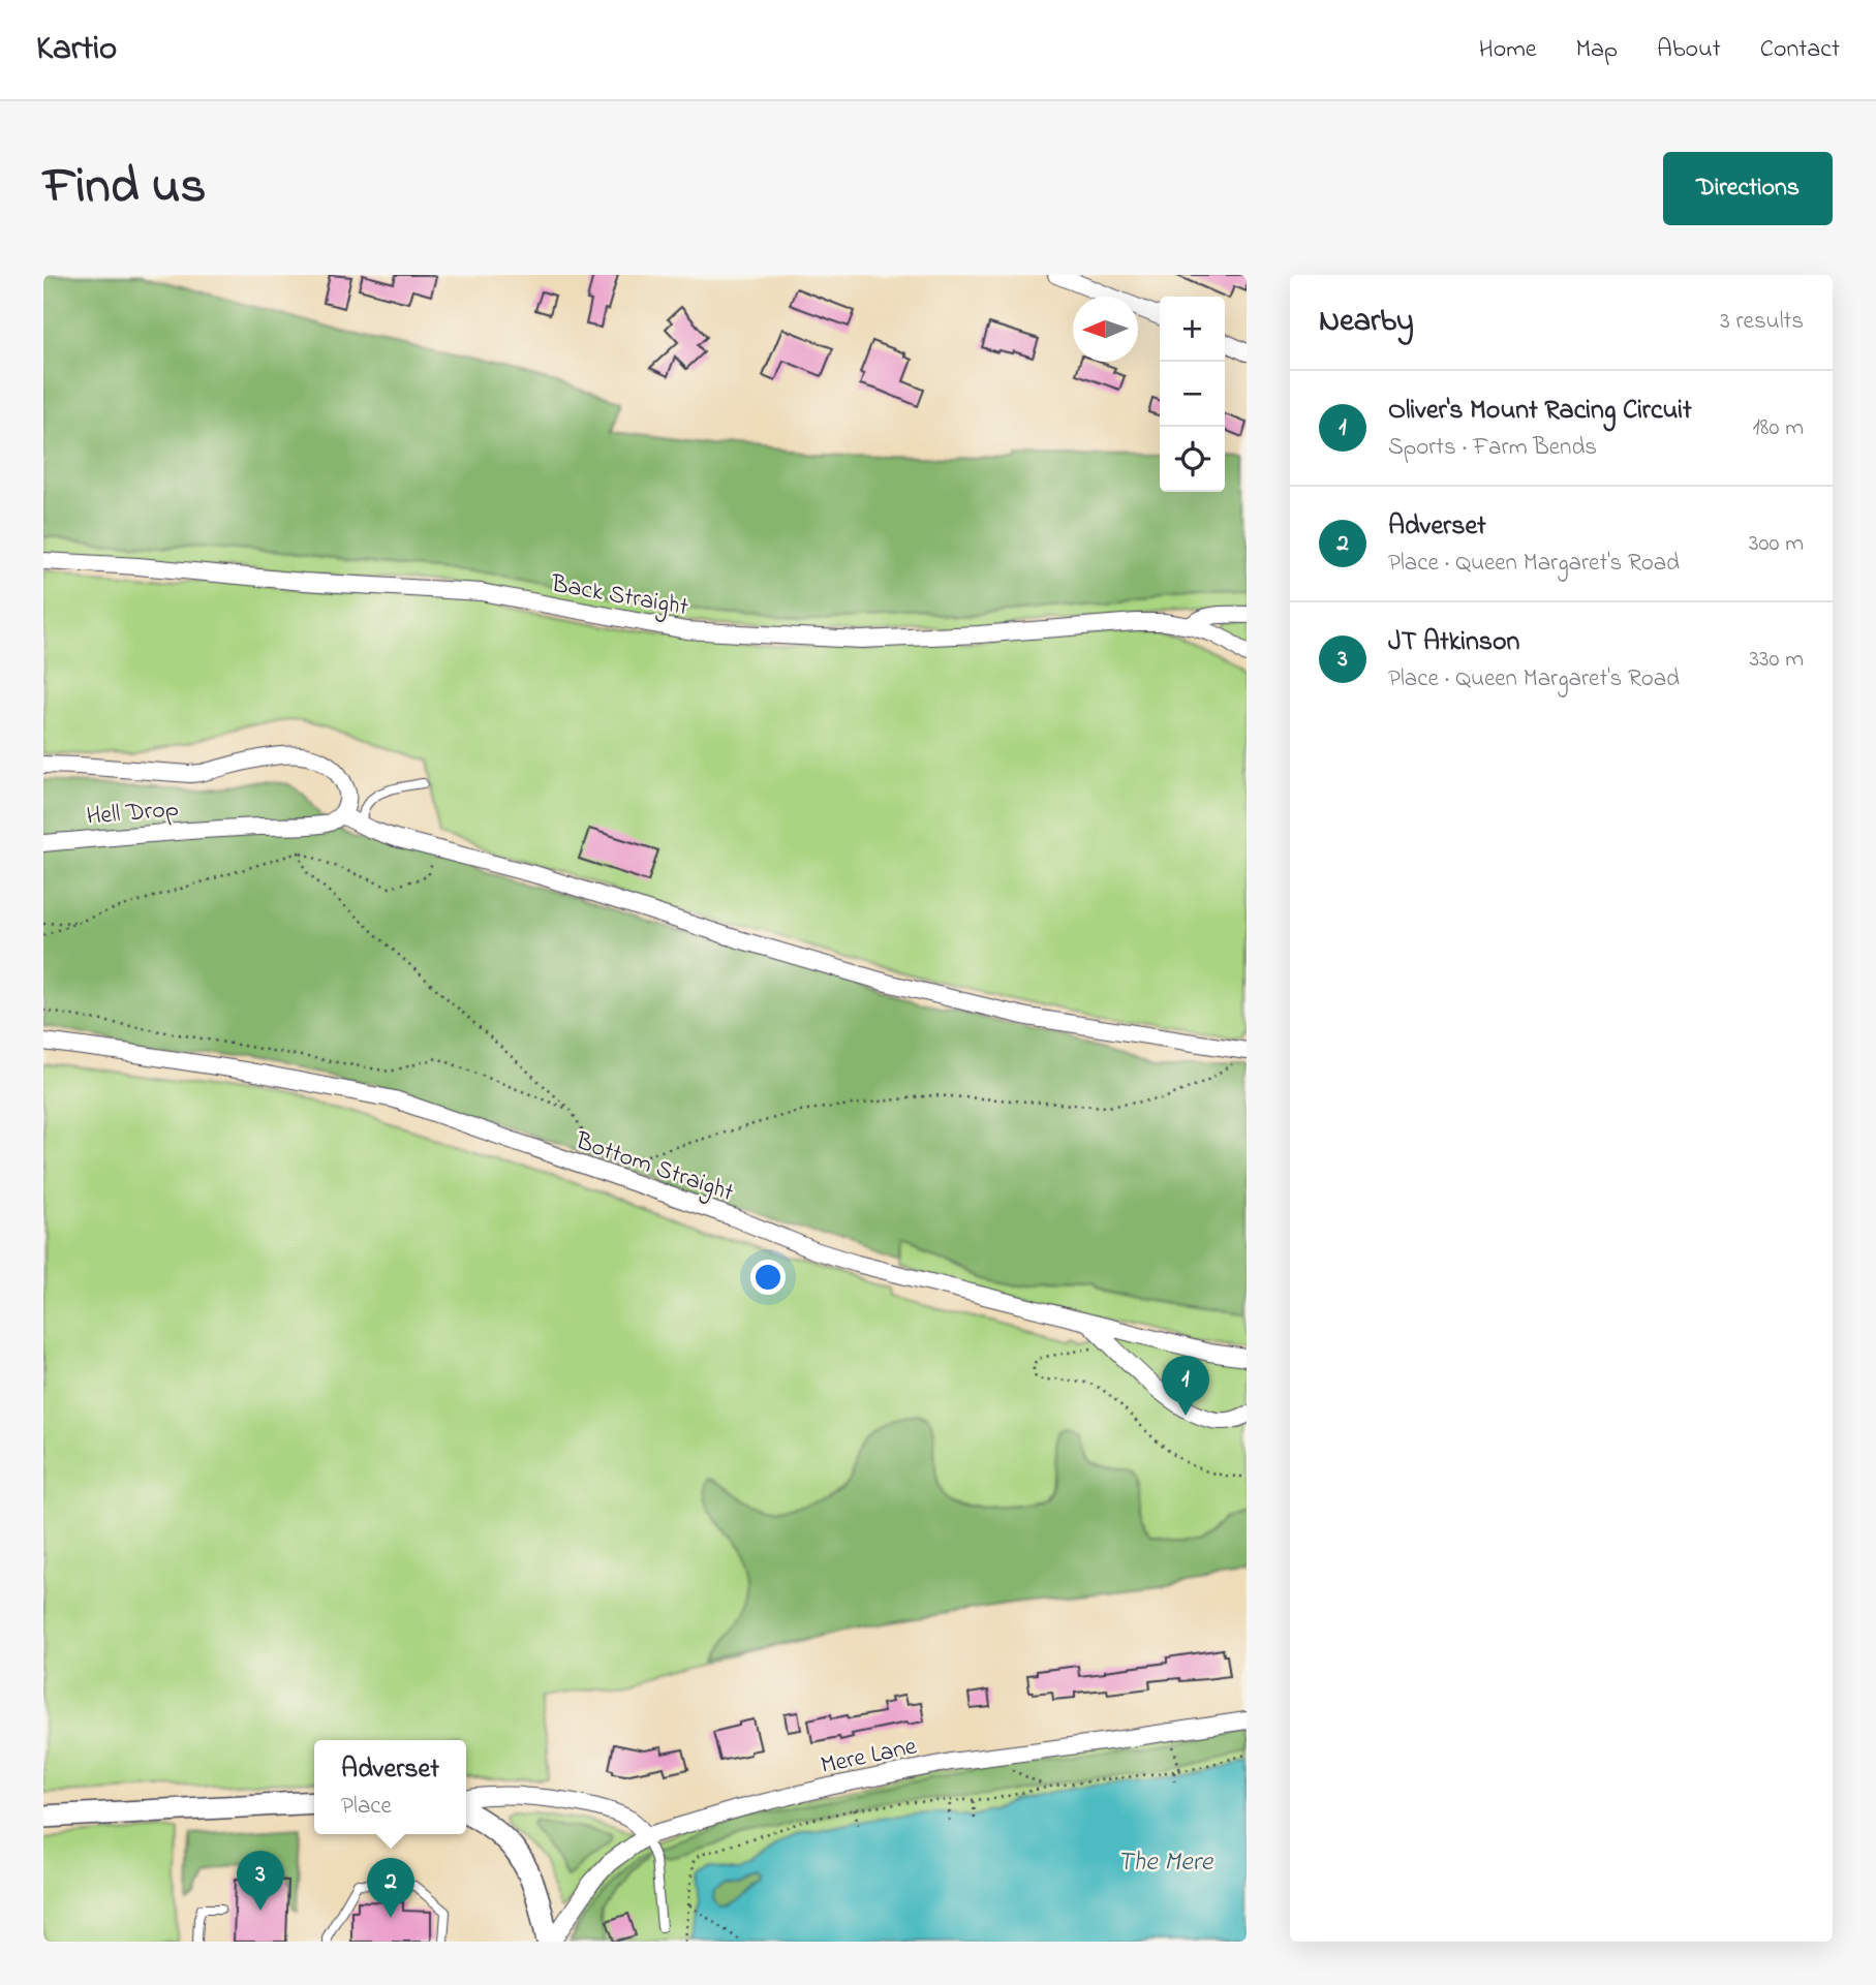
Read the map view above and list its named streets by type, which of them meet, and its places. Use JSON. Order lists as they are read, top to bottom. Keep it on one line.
{"streets":{"street":["Back Straight","Hell Drop","Bottom Straight","Mere Lane"]},"water":["The Mere"],"north":"left","page":{"header":"Kartio","nav":["Home","Map","About","Contact"],"title":"Find us","buttons":"Directions","heading":["Nearby","3 results"],"map_buttons":["+","−"],"list":[{"mark":"1","name":"Oliver's Mount Racing Circuit","note":"Sports · Farm Bends","value":"180 m"},{"mark":"2","name":"Adverset","note":"Place · Queen Margaret's Road","value":"300 m"},{"mark":"3","name":"JT Atkinson","note":"Place · Queen Margaret's Road","value":"330 m"}],"pins":["1","3","2"],"popup":["Adverset","Place"]}}
